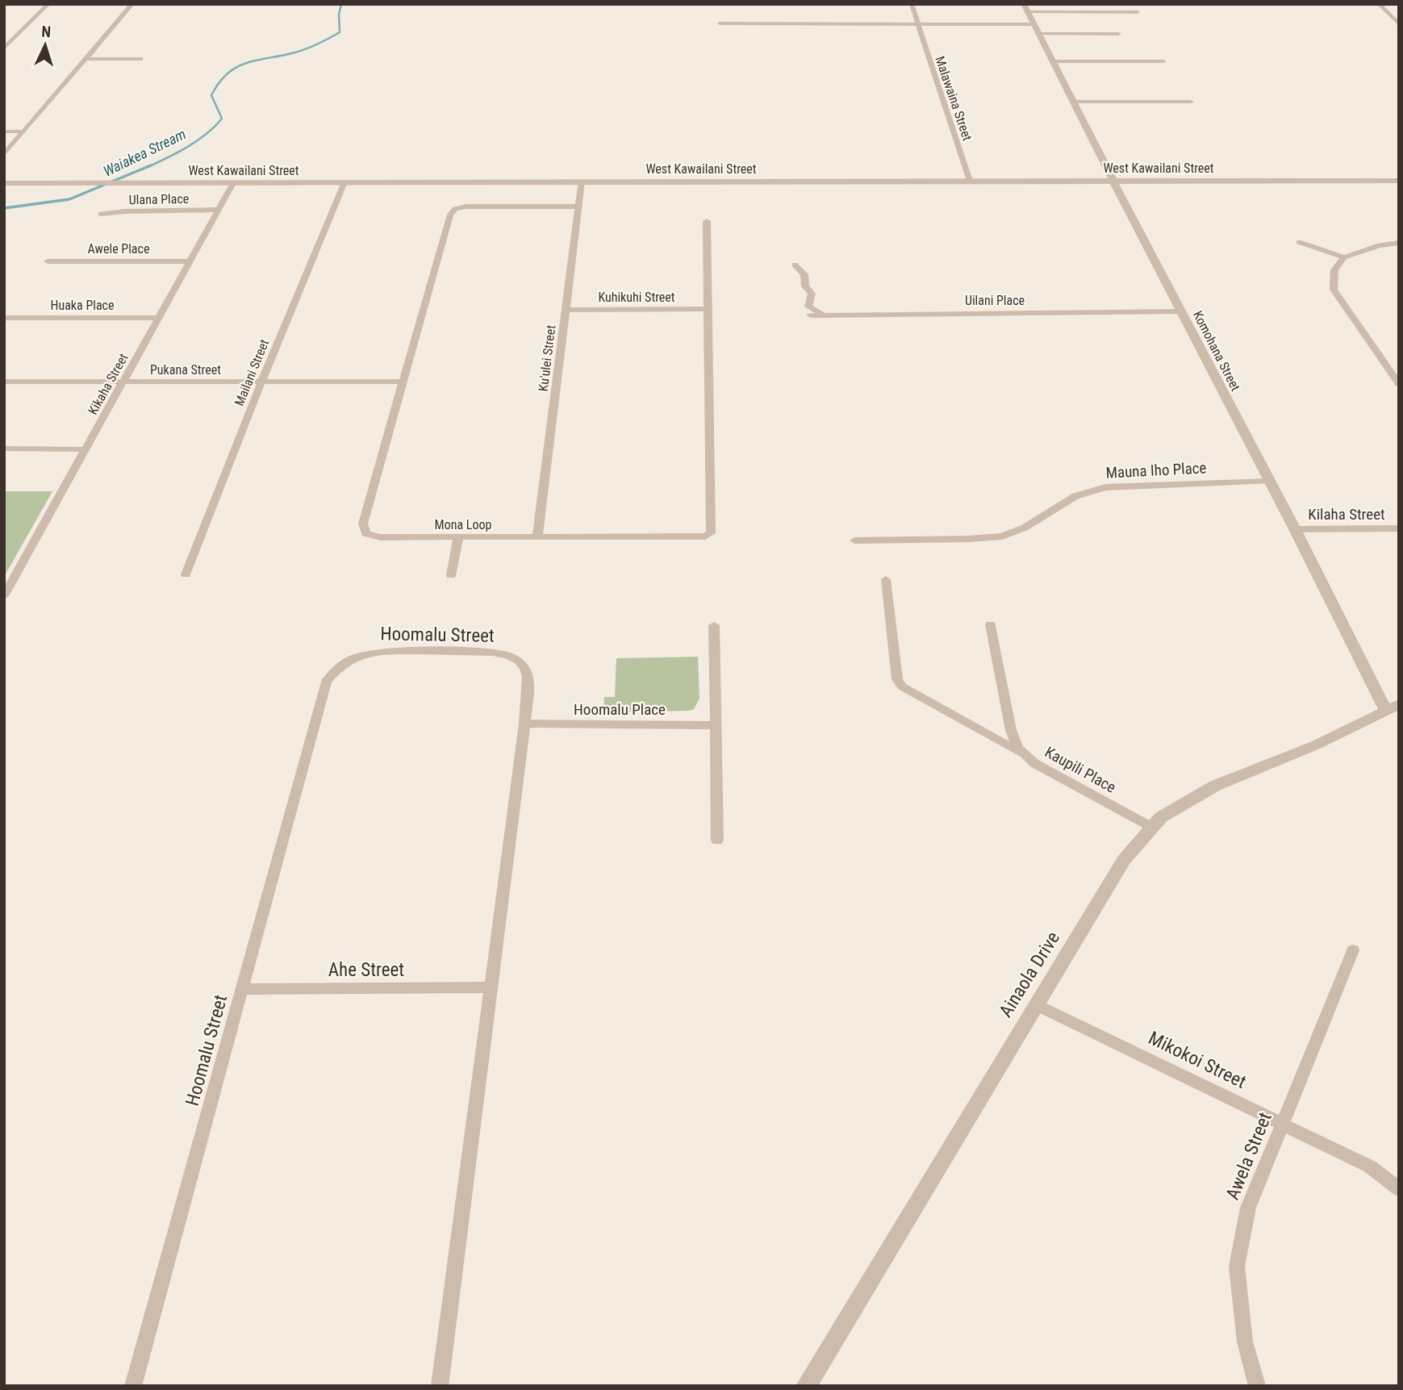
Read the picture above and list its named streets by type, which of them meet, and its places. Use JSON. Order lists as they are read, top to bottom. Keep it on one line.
{"streets":{"street":["Malawaina Street","West Kawailani Street","Ulana Place","Awele Place","Kuhikuhi Street","Uilani Place","Huaka Place","Komohana Street","Ku'ulei Street","Pukana Street","Mailani Street","Kikaha Street","Mauna Iho Place","Kilaha Street","Mona Loop","Hoomalu Street","Hoomalu Place","Kaupili Place","Ahe Street","Ainaola Drive","Mikokoi Street","Awela Street"]},"crossings":[["Malawaina Street","West Kawailani Street"],["West Kawailani Street","Komohana Street"],["West Kawailani Street","Ku'ulei Street"],["West Kawailani Street","Mailani Street"],["West Kawailani Street","Kikaha Street"],["Ulana Place","Kikaha Street"],["Awele Place","Kikaha Street"],["Kuhikuhi Street","Ku'ulei Street"],["Kuhikuhi Street","Mona Loop"],["Uilani Place","Komohana Street"],["Huaka Place","Kikaha Street"],["Komohana Street","Mauna Iho Place"],["Komohana Street","Kilaha Street"],["Komohana Street","Ainaola Drive"],["Ku'ulei Street","Mona Loop"],["Pukana Street","Mailani Street"],["Pukana Street","Kikaha Street"],["Pukana Street","Mona Loop"],["Hoomalu Street","Hoomalu Place"],["Hoomalu Street","Ahe Street"],["Kaupili Place","Ainaola Drive"],["Ainaola Drive","Mikokoi Street"],["Mikokoi Street","Awela Street"]],"water":["Waiakea Stream"],"north":"top"}
